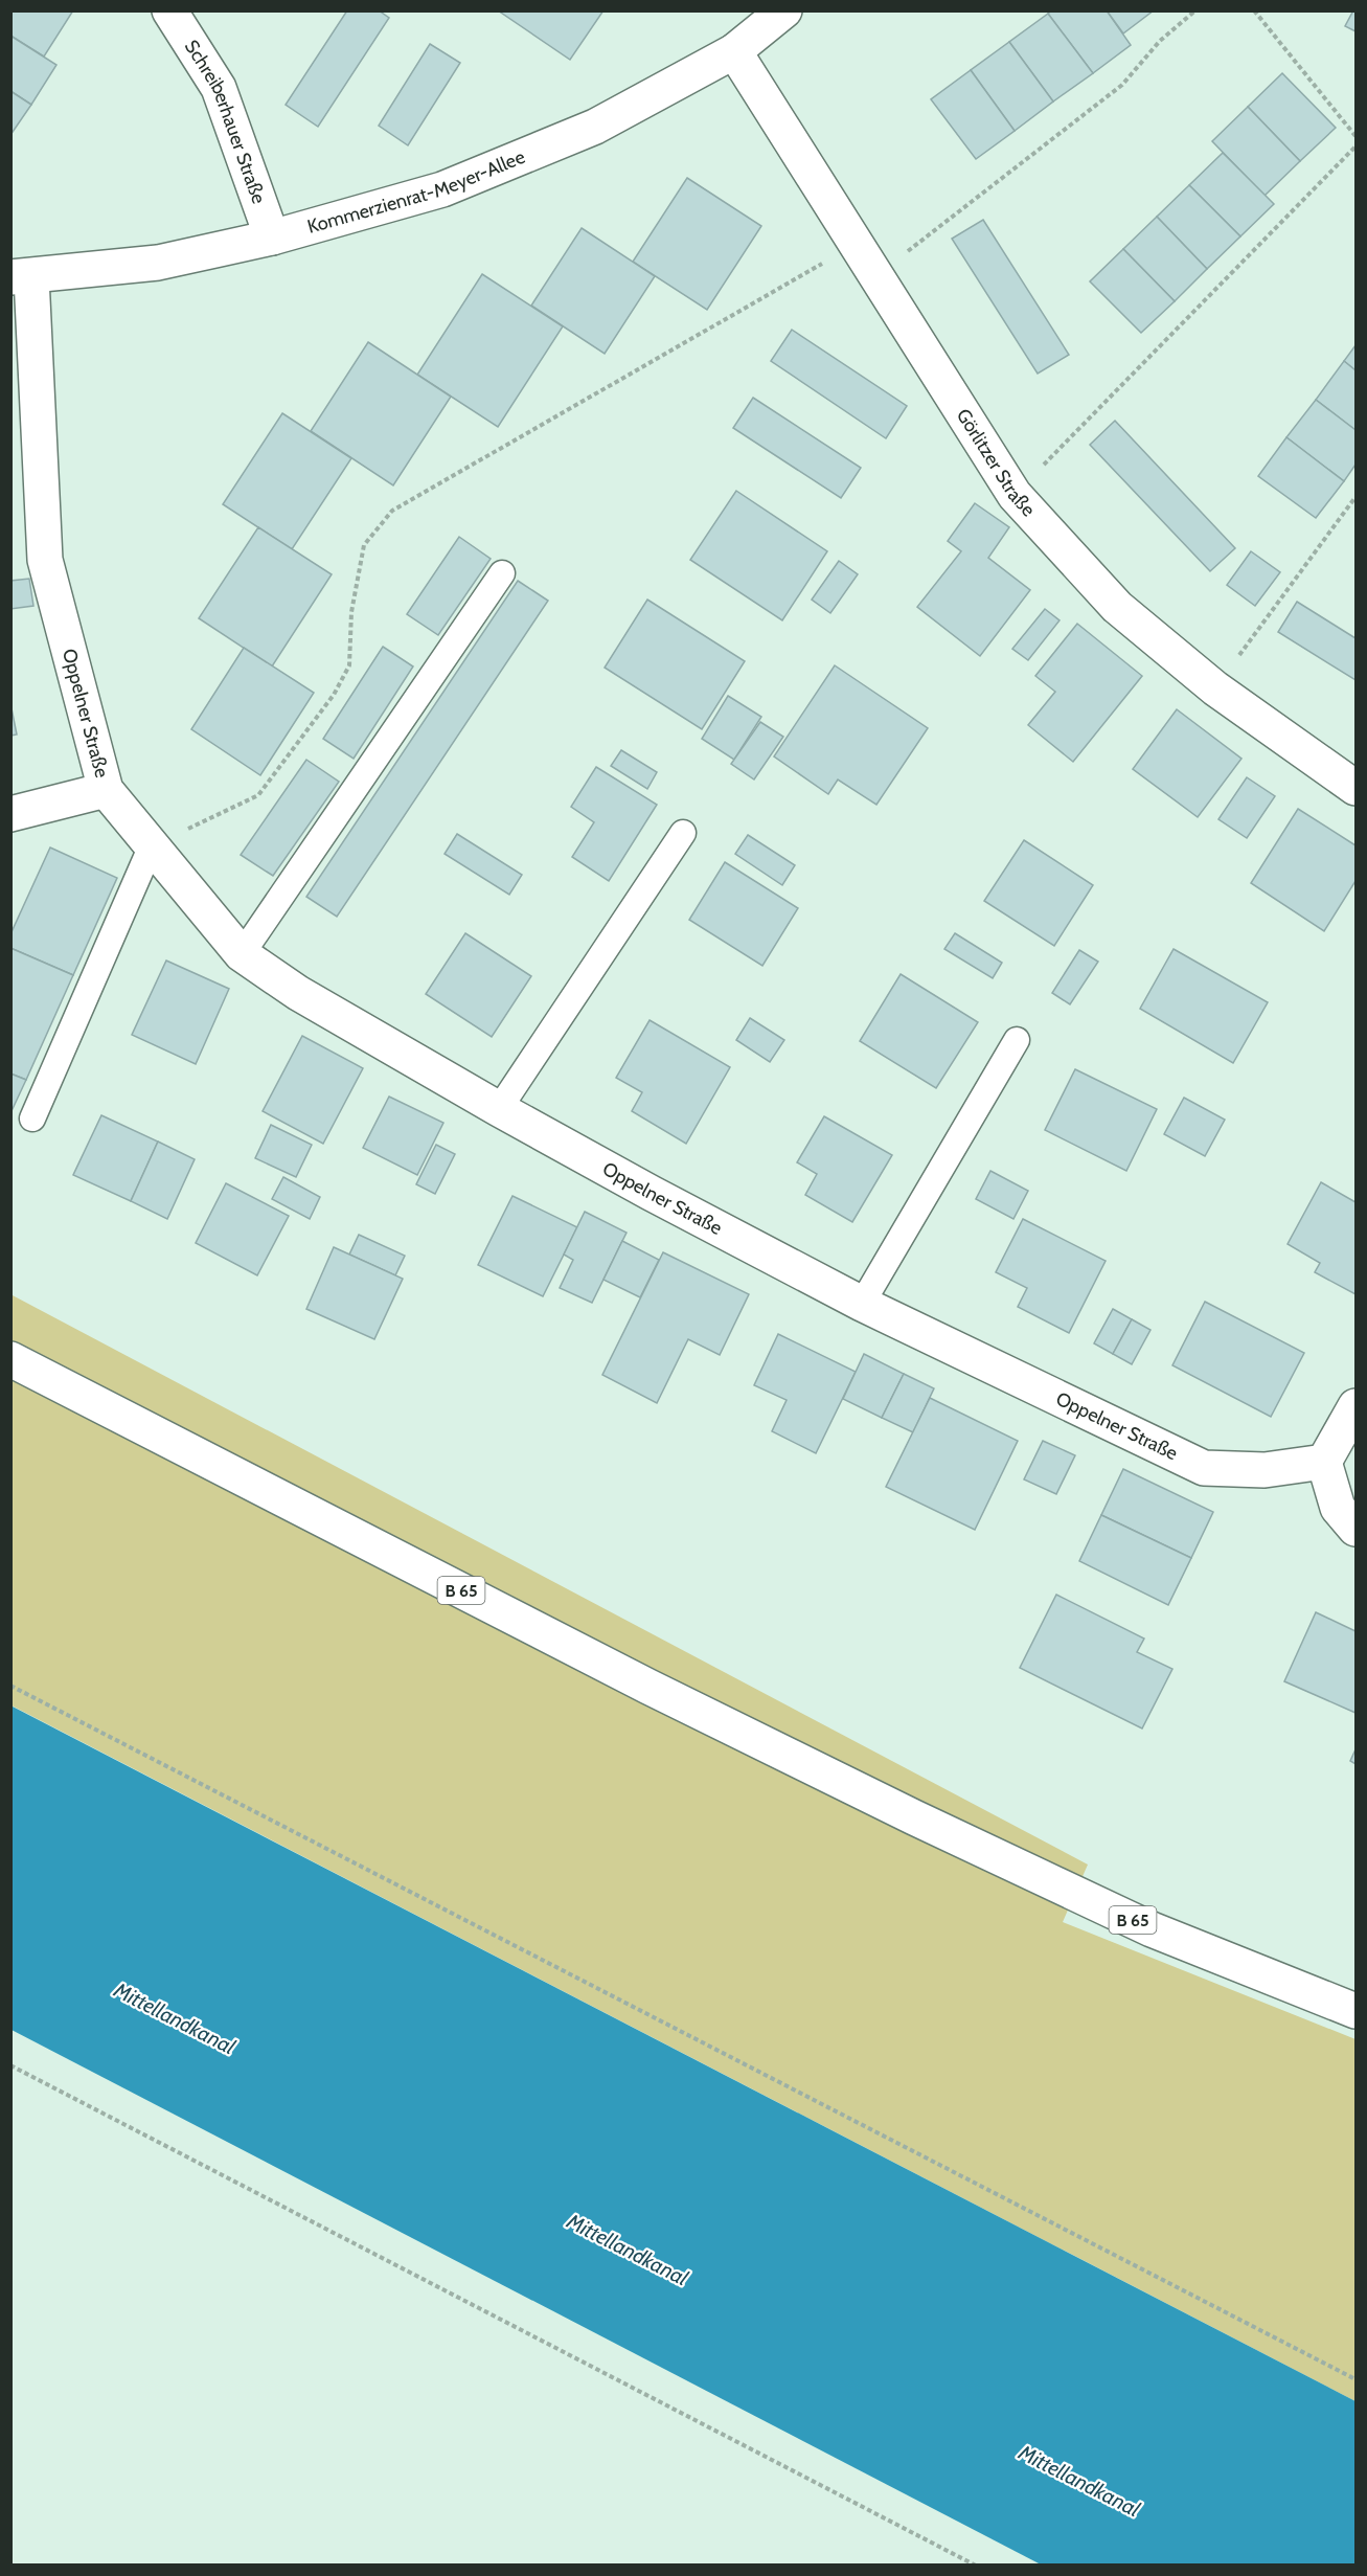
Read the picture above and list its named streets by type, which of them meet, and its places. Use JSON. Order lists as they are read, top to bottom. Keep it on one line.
{"streets":{"street":["Schreiberhauer Straße","Kommerzienrat-Meyer-Allee","Görlitzer Straße","Oppelner Straße","B 65"]},"crossings":[["Schreiberhauer Straße","Kommerzienrat-Meyer-Allee"],["Kommerzienrat-Meyer-Allee","Görlitzer Straße"],["Kommerzienrat-Meyer-Allee","Oppelner Straße"]],"water":["Mittellandkanal"]}
